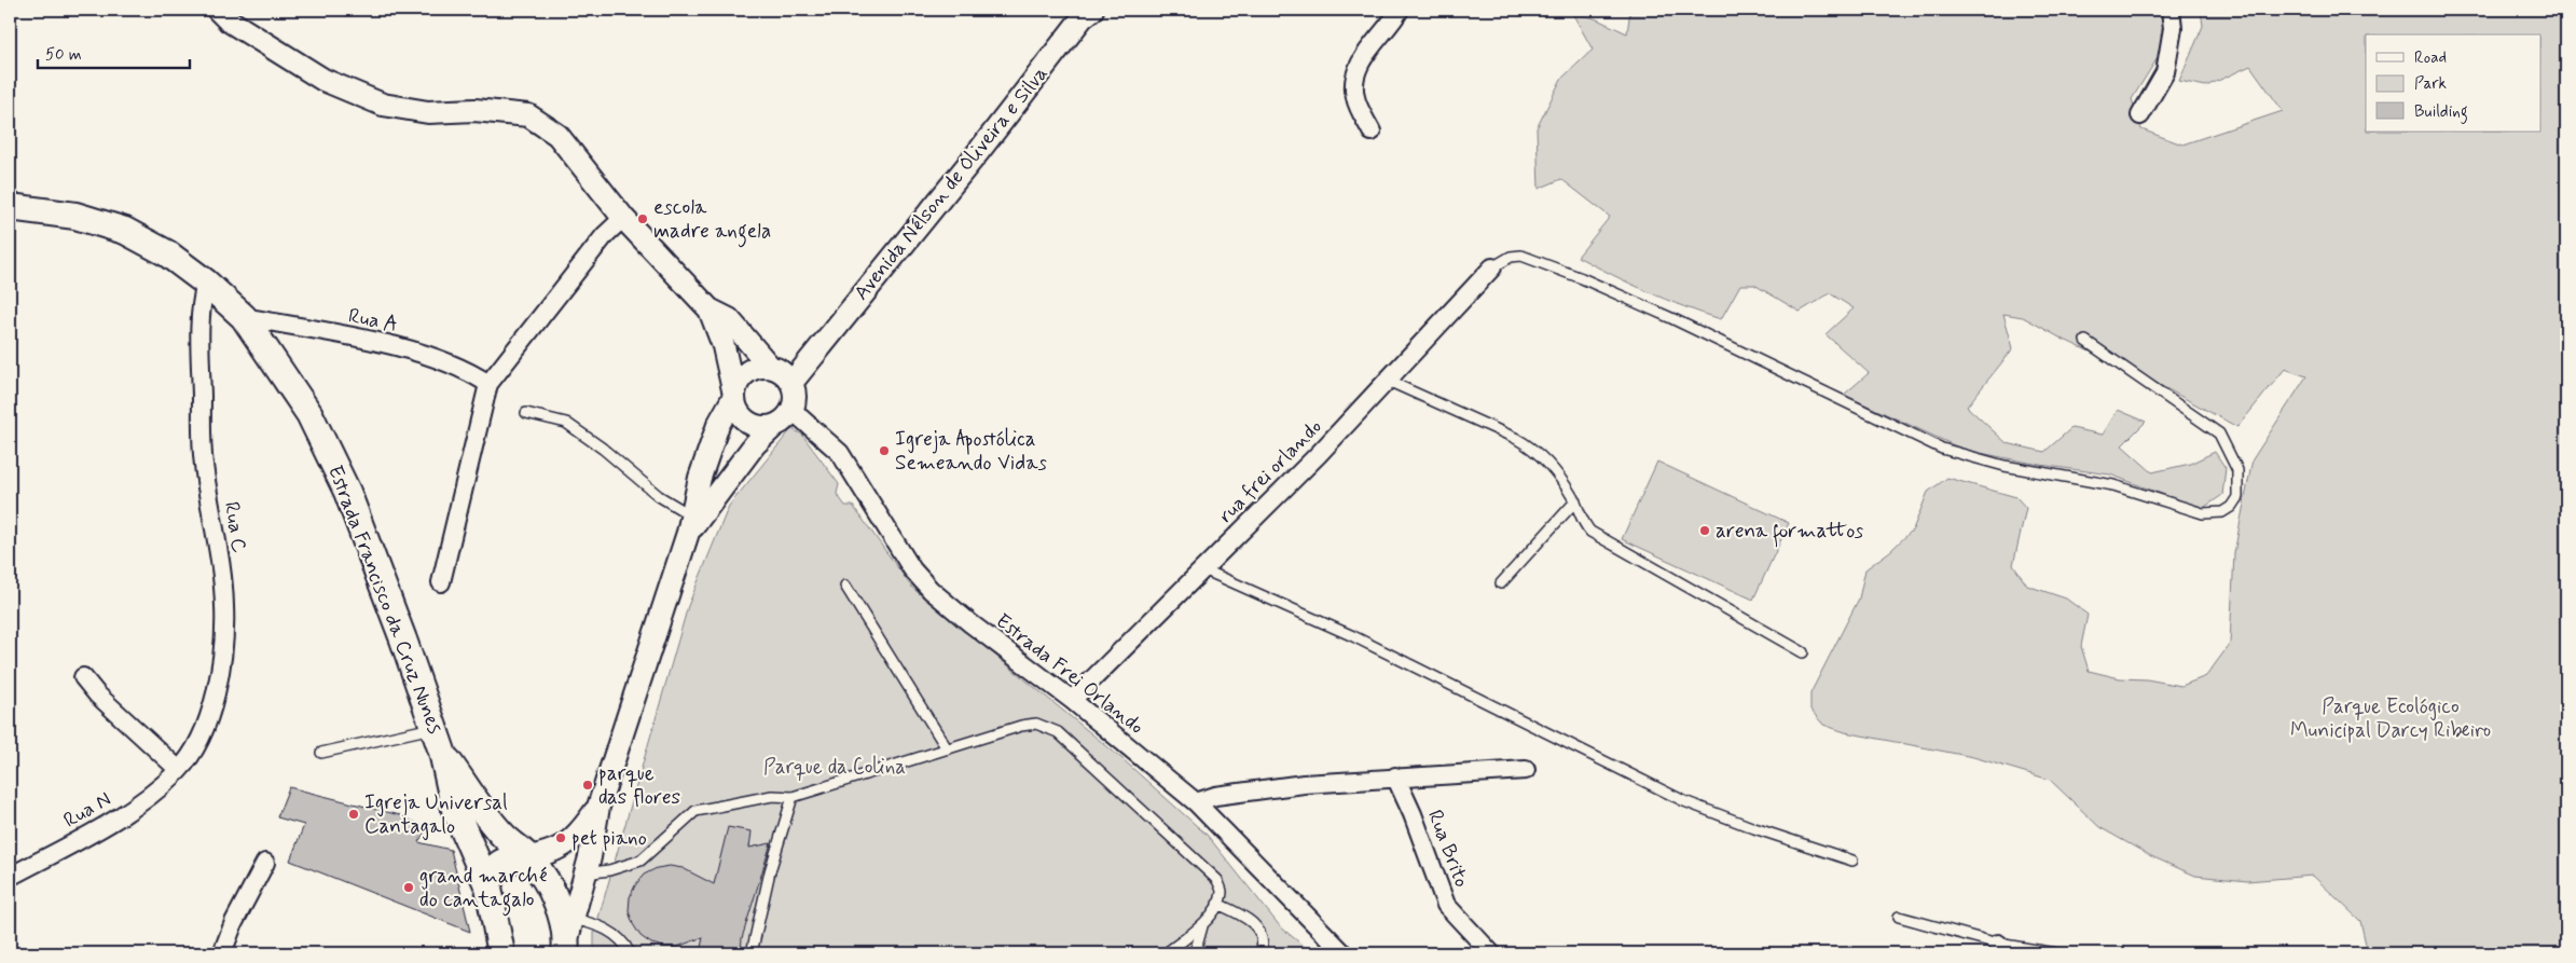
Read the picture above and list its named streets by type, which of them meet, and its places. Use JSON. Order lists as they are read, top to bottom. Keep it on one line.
{"streets":{"main road":["Estrada Francisco da Cruz Nunes"],"street":["Avenida Nélson de Oliveira e Silva","Rua A","rua frei orlando","Rua C","Estrada Frei Orlando","Rua N","Rua Brito"]},"crossings":[["Avenida Nélson de Oliveira e Silva","Estrada Frei Orlando"],["Rua A","Estrada Francisco da Cruz Nunes"],["rua frei orlando","Estrada Frei Orlando"],["Rua C","Estrada Francisco da Cruz Nunes"],["Rua C","Rua N"]],"parks":["Parque Ecológico Municipal Darcy Ribeiro","Parque da Colina"],"places":["escola madre angela","Igreja Apostólica Semeando Vidas","arena formattos","parque das flores","Igreja Universal Cantagalo","pet piano","grand marché do cantagalo"],"legend":["Road","Park","Building"],"scale_bar":"50 m"}
